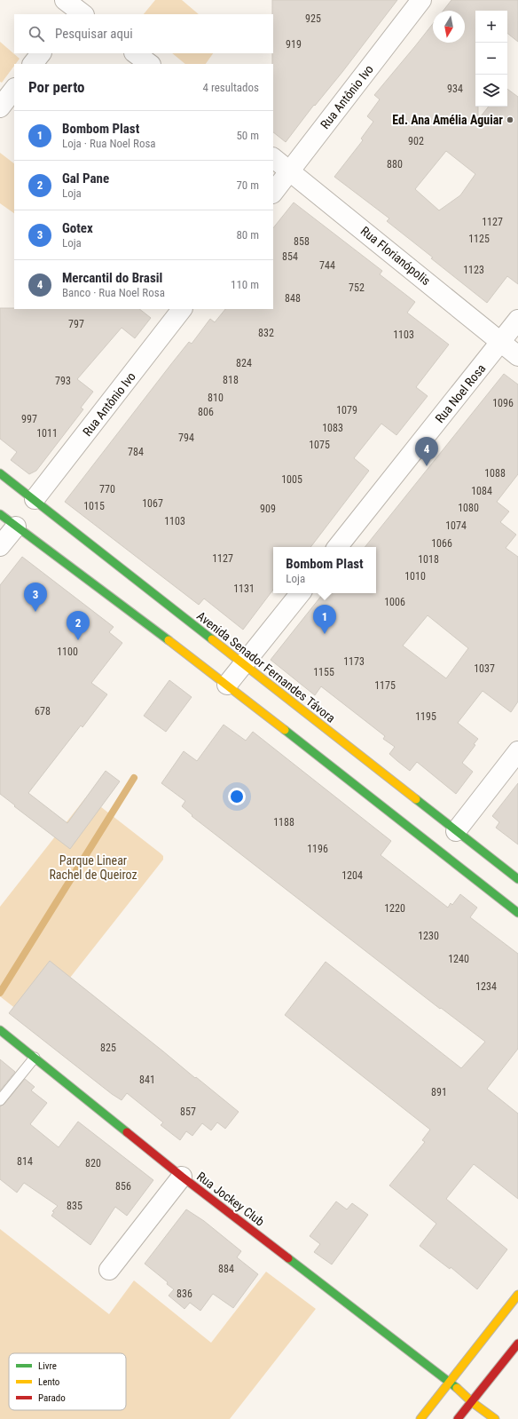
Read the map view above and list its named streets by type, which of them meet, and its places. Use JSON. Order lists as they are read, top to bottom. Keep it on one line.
{"streets":{"main road":["Avenida Senador Fernandes Távora","Rua Jockey Club"],"street":["Rua Antônio Ivo","Rua Florianópolis","Rua Noel Rosa"]},"crossings":[["Rua Antônio Ivo","Rua Florianópolis"],["Rua Antônio Ivo","Avenida Senador Fernandes Távora"],["Rua Florianópolis","Rua Noel Rosa"]],"parks":["Parque Linear Rachel de Queiroz"],"places":["Ed. Ana Amélia Aguiar"],"house_numbers":["925","919","934","902","880","1127","1125","858","854","744","1123","752","848","797","832","1103","824","818","793","810","1096","1079","806","997","1083","1011","794","1075","784","1088","1005","770","1084","1067","1015","1080","909","1103","1074","1066","1127","1018","1010","1131","1006","1100","1173","1037","1155","1175","678","1195","1188","1196","1204","1220","1230","1240","1234","825","841","891","857","814","820","856","835","884","836"],"legend":["Livre","Lento","Parado"],"north":"bottom","page":{"map_buttons":["+","−"],"search":"Pesquisar aqui","heading":["Por perto","4 resultados"],"list":[{"mark":"1","name":"Bombom Plast","note":"Loja · Rua Noel Rosa","value":"50 m"},{"mark":"2","name":"Gal Pane","note":"Loja","value":"70 m"},{"mark":"3","name":"Gotex","note":"Loja","value":"80 m"},{"mark":"4","name":"Mercantil do Brasil","note":"Banco · Rua Noel Rosa","value":"110 m"}],"pins":["4","3","1","2"],"popup":["Bombom Plast","Loja"]}}
